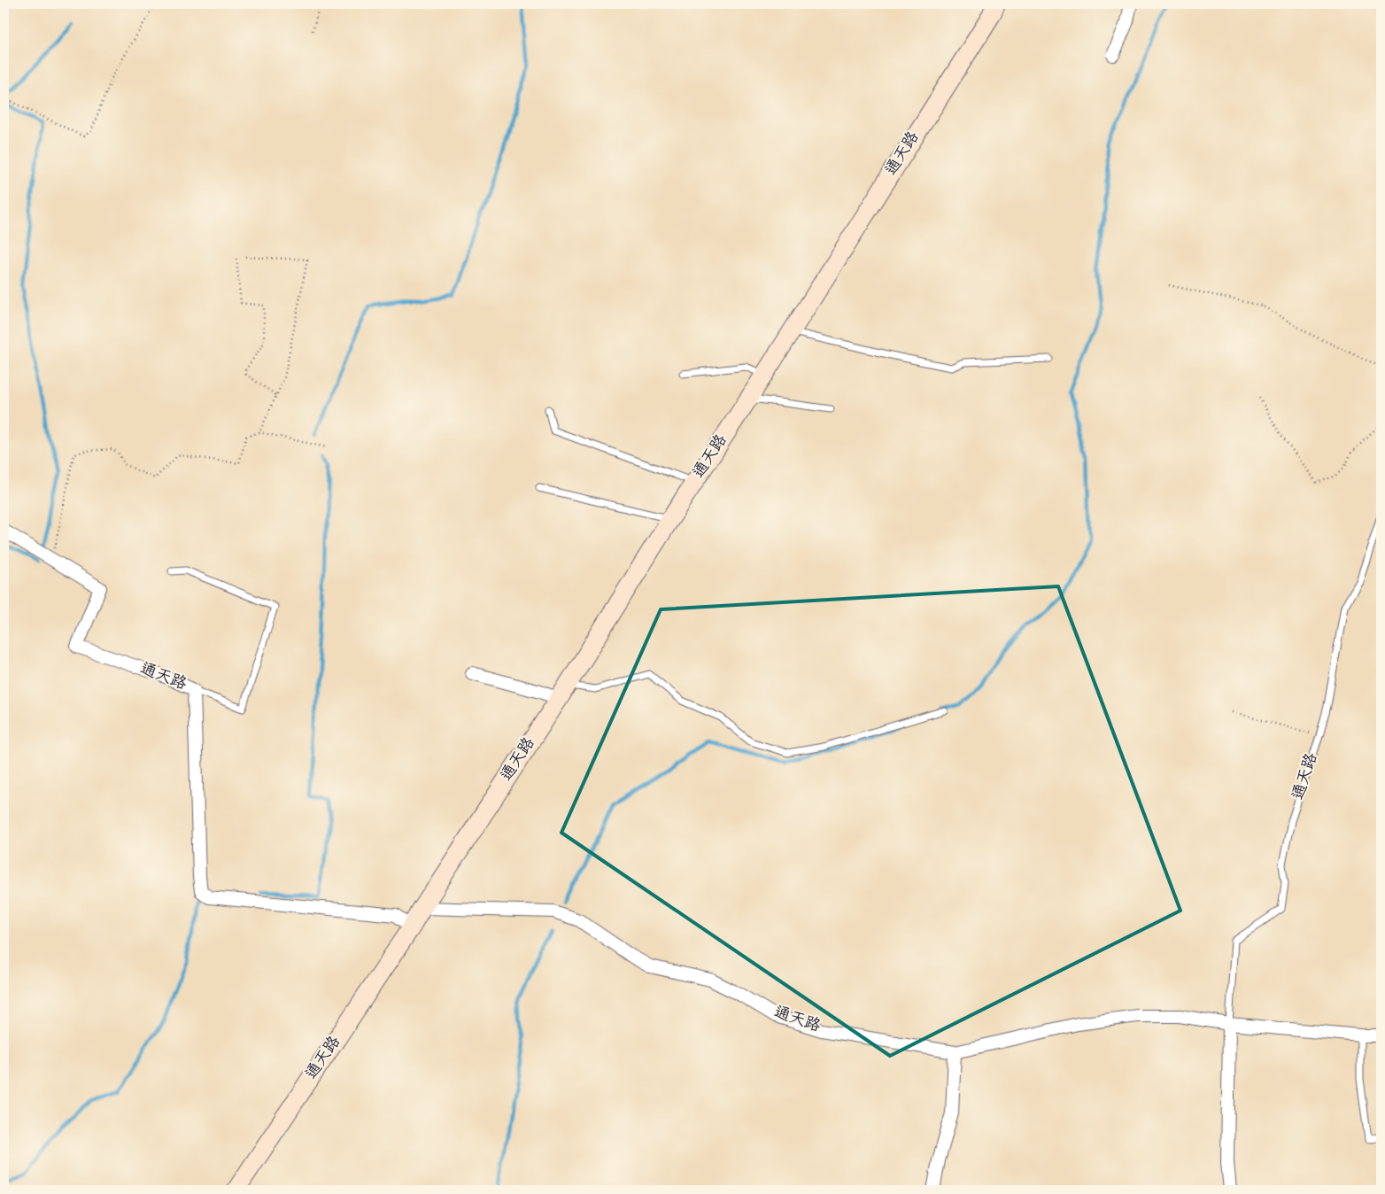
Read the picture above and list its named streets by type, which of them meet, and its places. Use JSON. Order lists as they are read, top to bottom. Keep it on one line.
{"streets":{"street":["通天路"]}}
